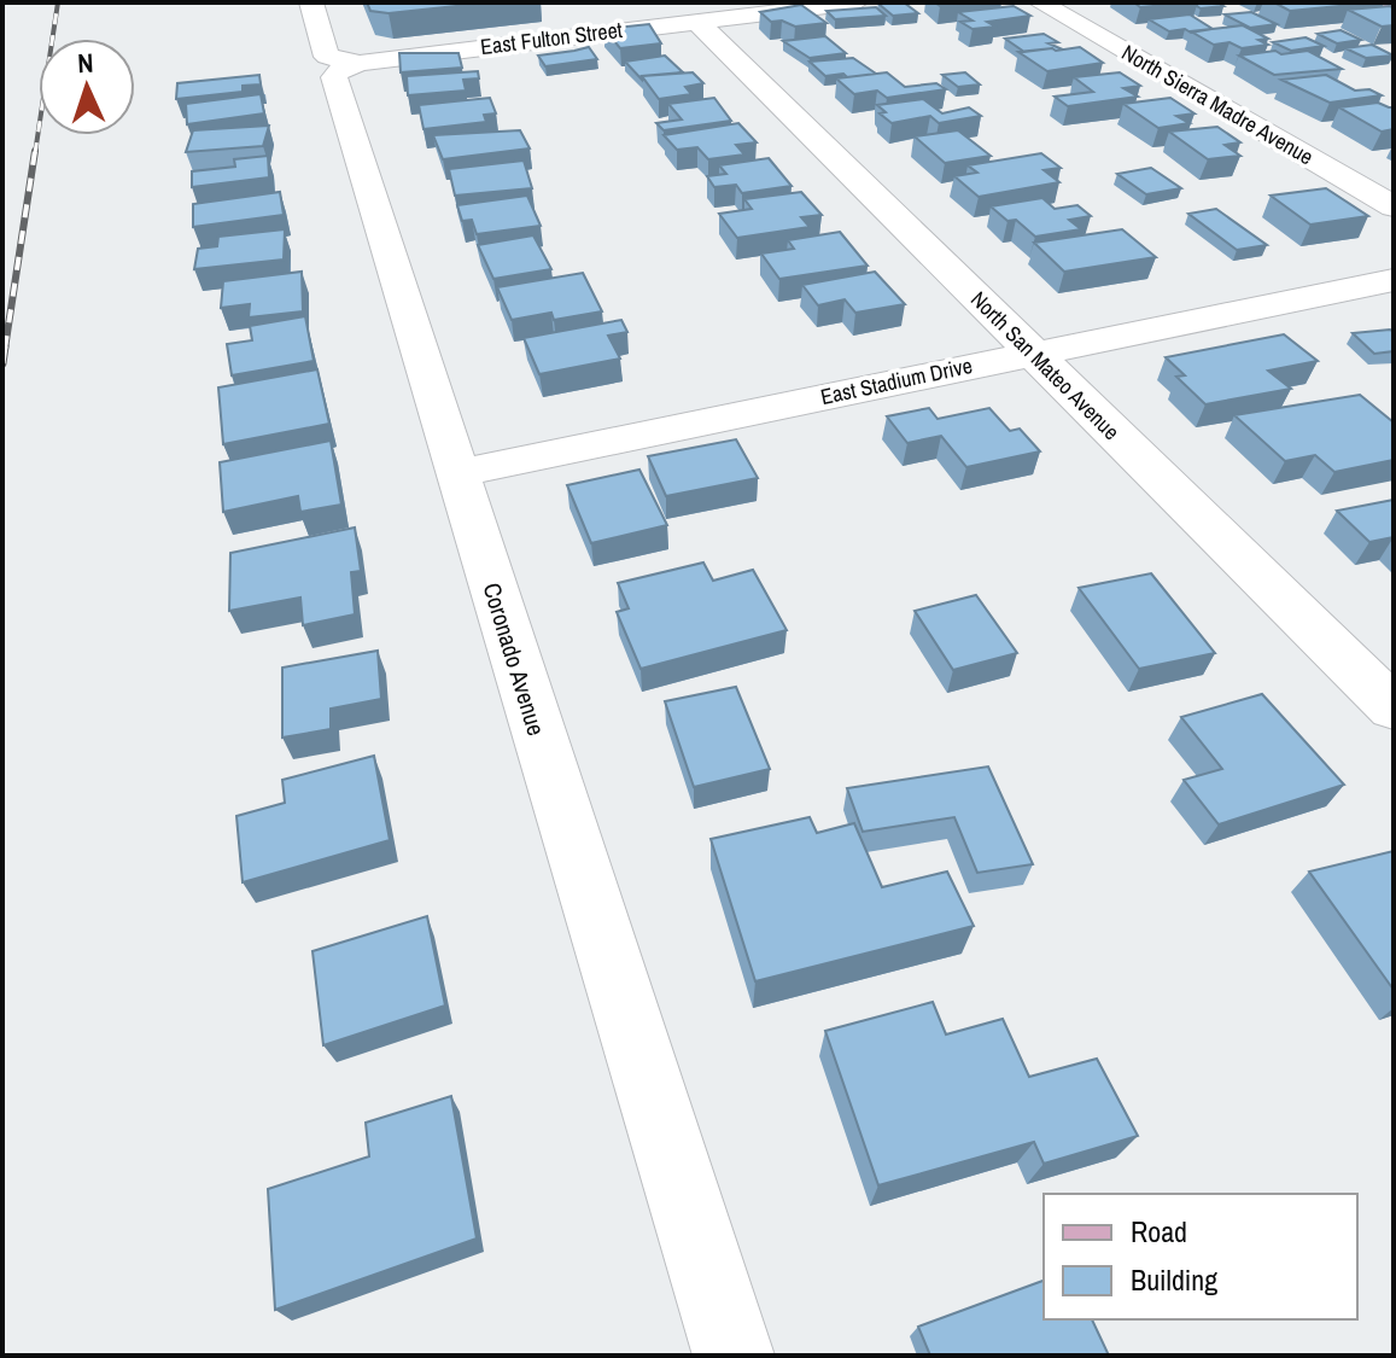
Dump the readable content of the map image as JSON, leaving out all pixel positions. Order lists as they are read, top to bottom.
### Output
{
  "streets": {
    "street": [
      "East Fulton Street",
      "North Sierra Madre Avenue",
      "North San Mateo Avenue",
      "East Stadium Drive",
      "Coronado Avenue"
    ]
  },
  "crossings": [
    ["East Fulton Street", "North San Mateo Avenue"],
    ["East Fulton Street", "Coronado Avenue"],
    ["North San Mateo Avenue", "East Stadium Drive"],
    ["East Stadium Drive", "Coronado Avenue"]
  ],
  "legend": ["Road", "Building"],
  "north": "top"
}
